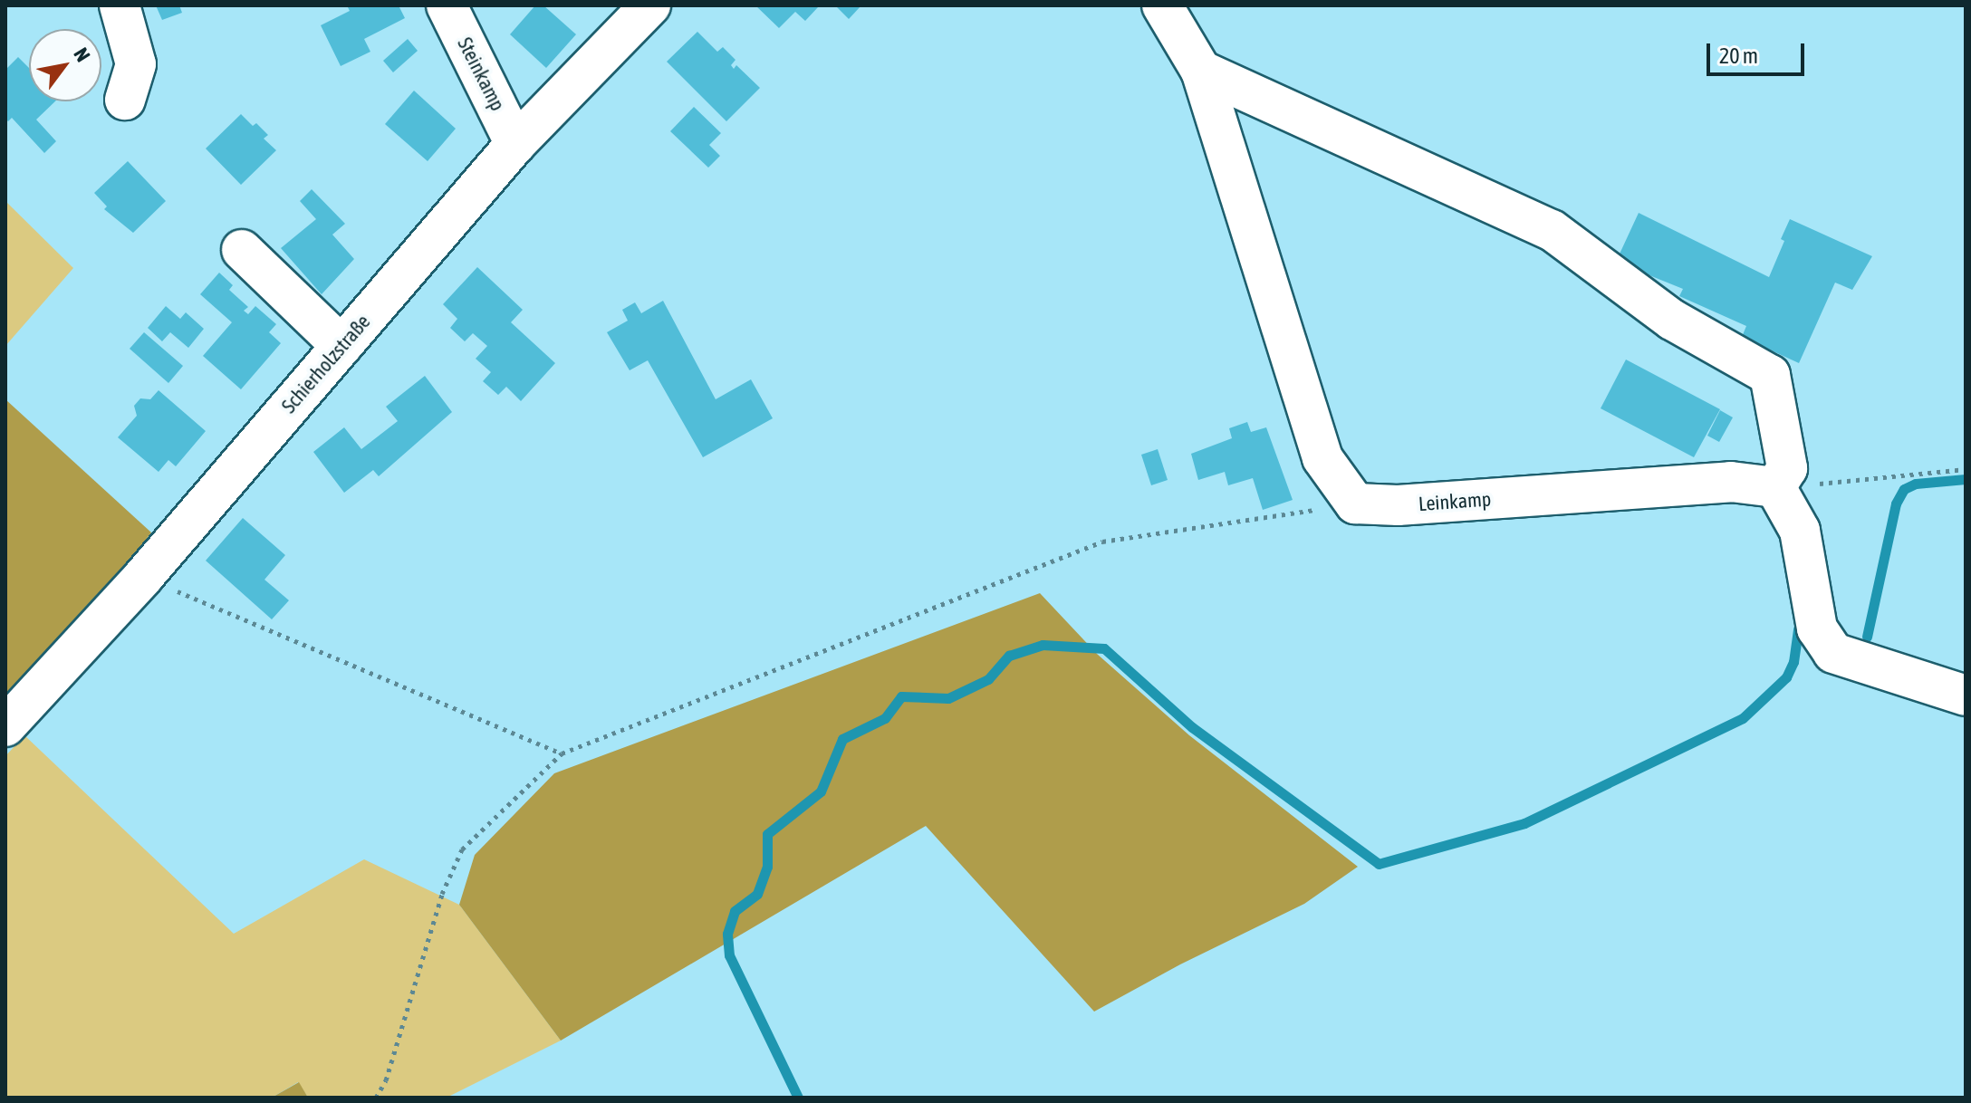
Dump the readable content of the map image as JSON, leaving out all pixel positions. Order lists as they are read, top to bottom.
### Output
{
  "streets": {
    "street": ["Steinkamp", "Schierholzstraße", "Leinkamp"]
  },
  "crossings": [
    ["Steinkamp", "Schierholzstraße"]
  ],
  "scale_bar": "20 m",
  "north": "top right"
}
